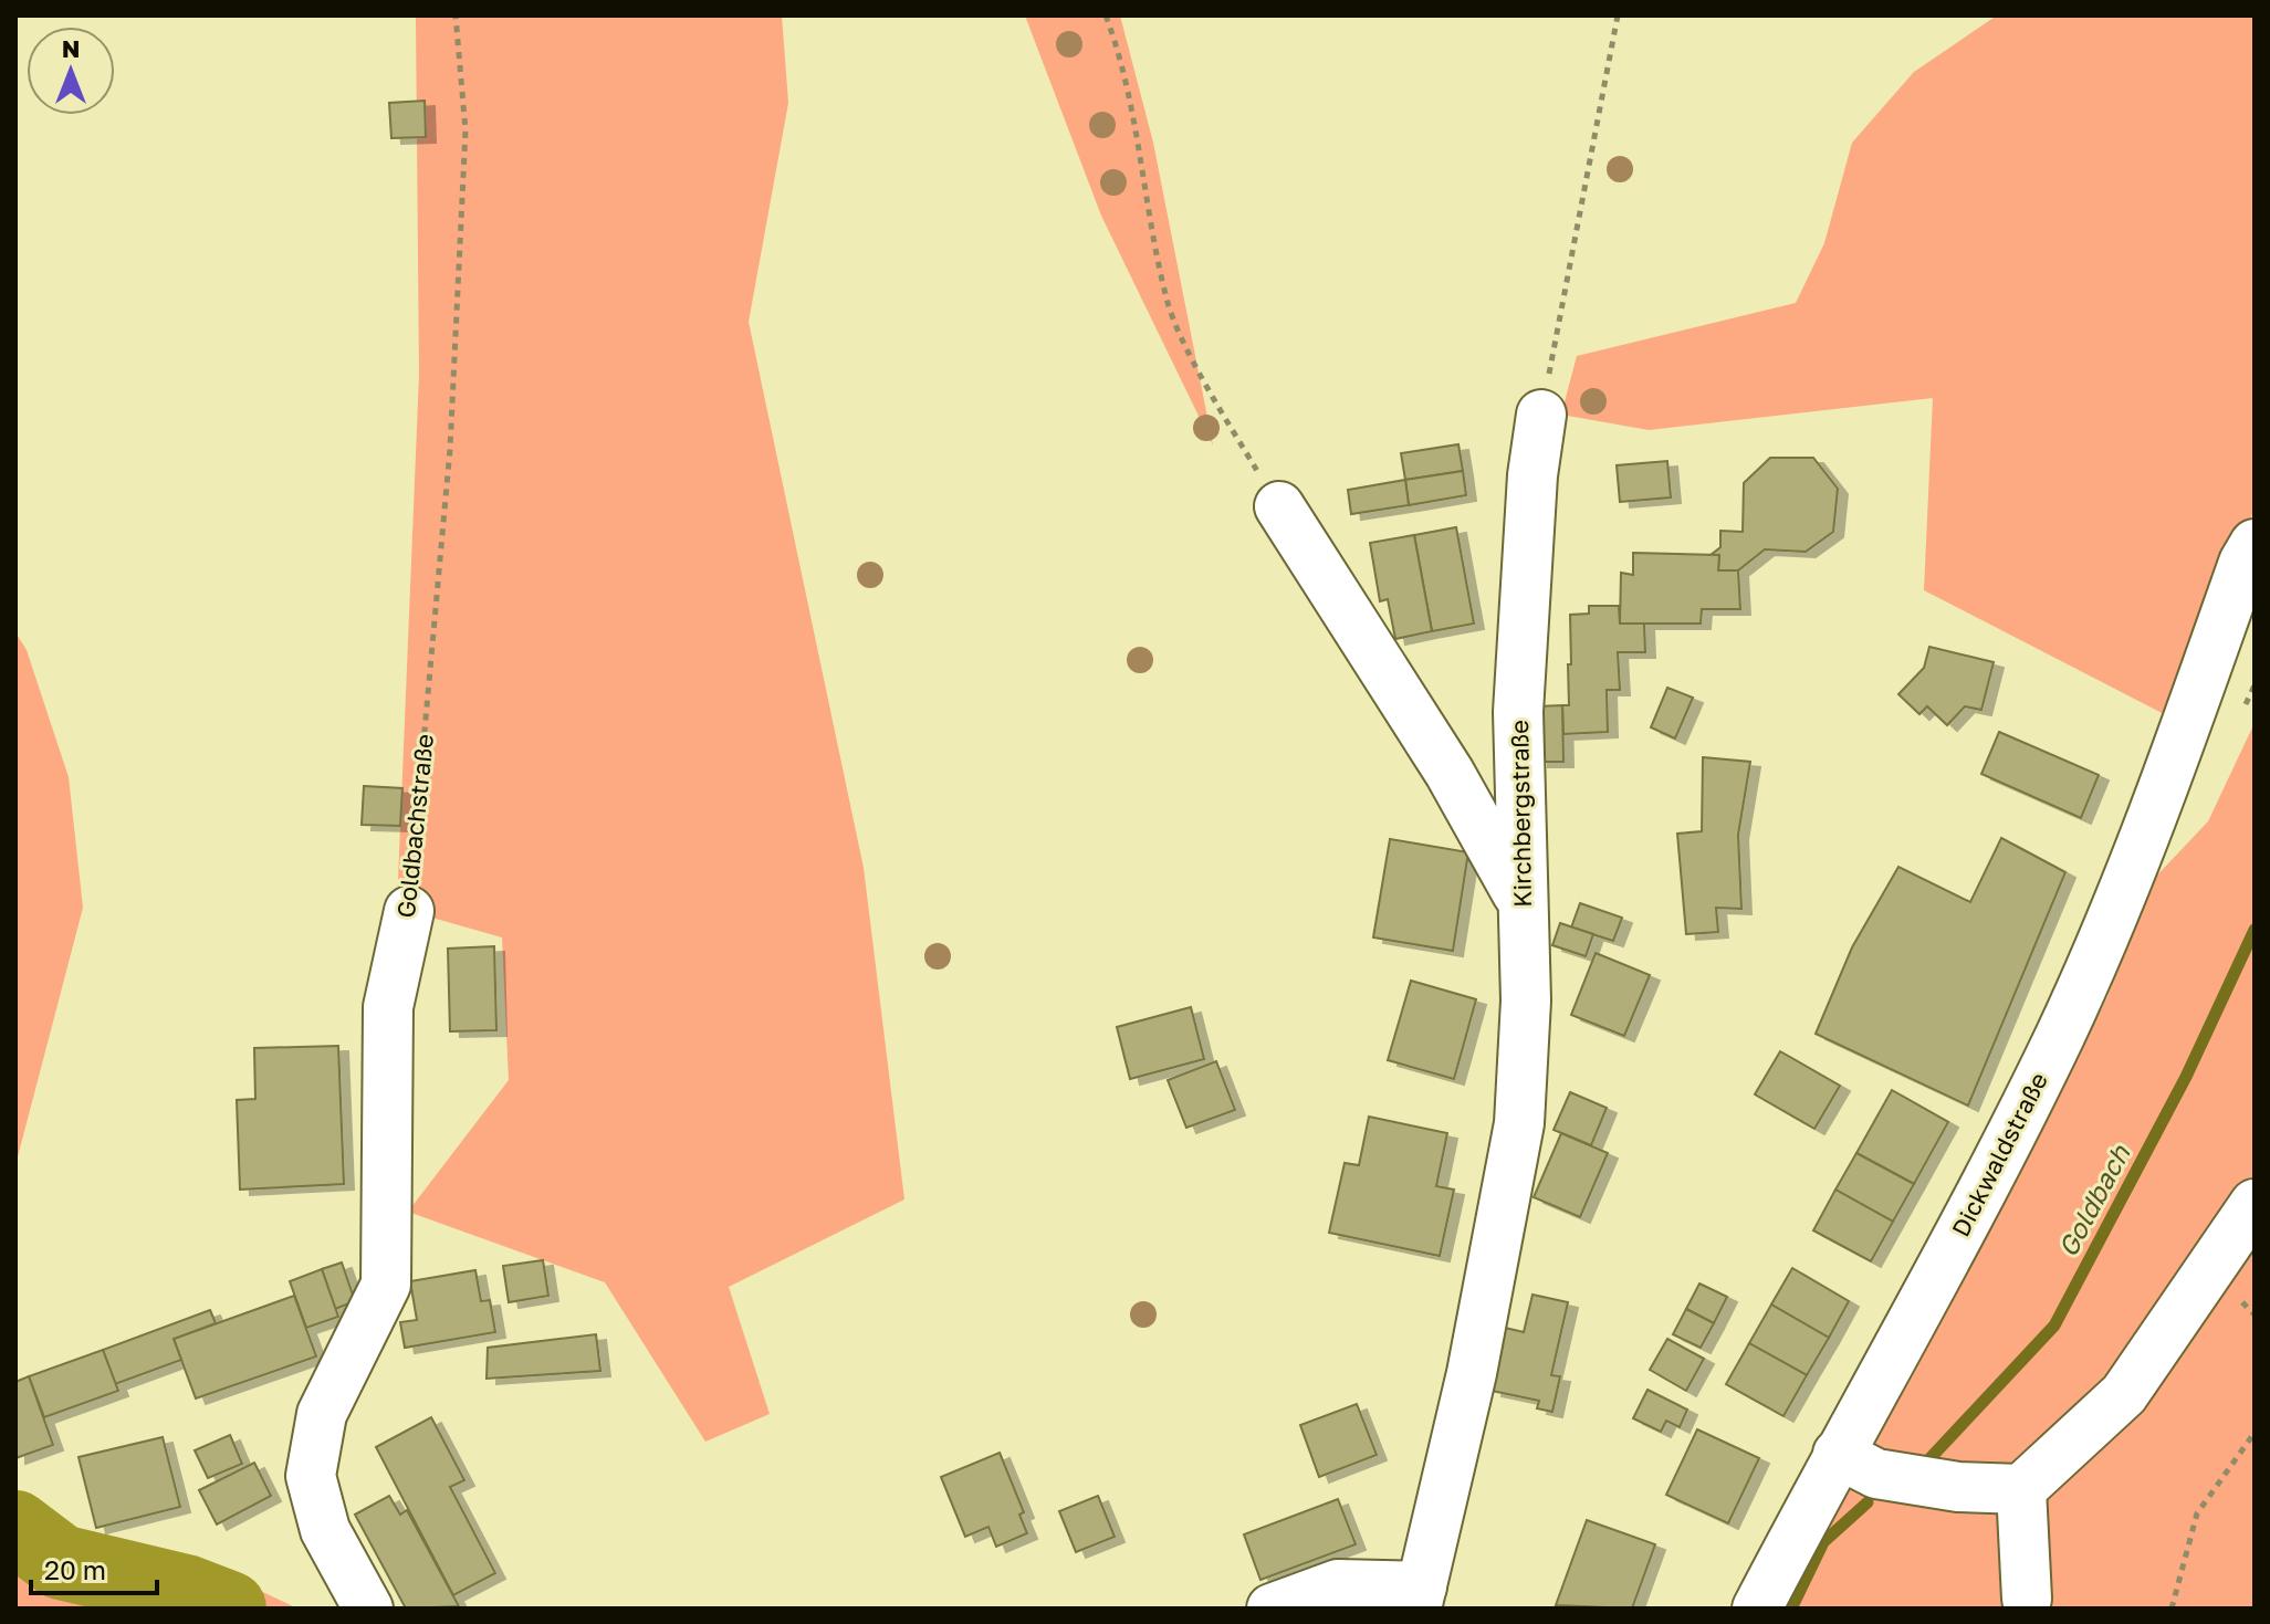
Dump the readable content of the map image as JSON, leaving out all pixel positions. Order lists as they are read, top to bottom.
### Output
{
  "streets": {
    "street": ["Kirchbergstraße", "Goldbachstraße", "Dickwaldstraße"]
  },
  "water": ["Goldbach"],
  "scale_bar": "20 m",
  "north": "top"
}
